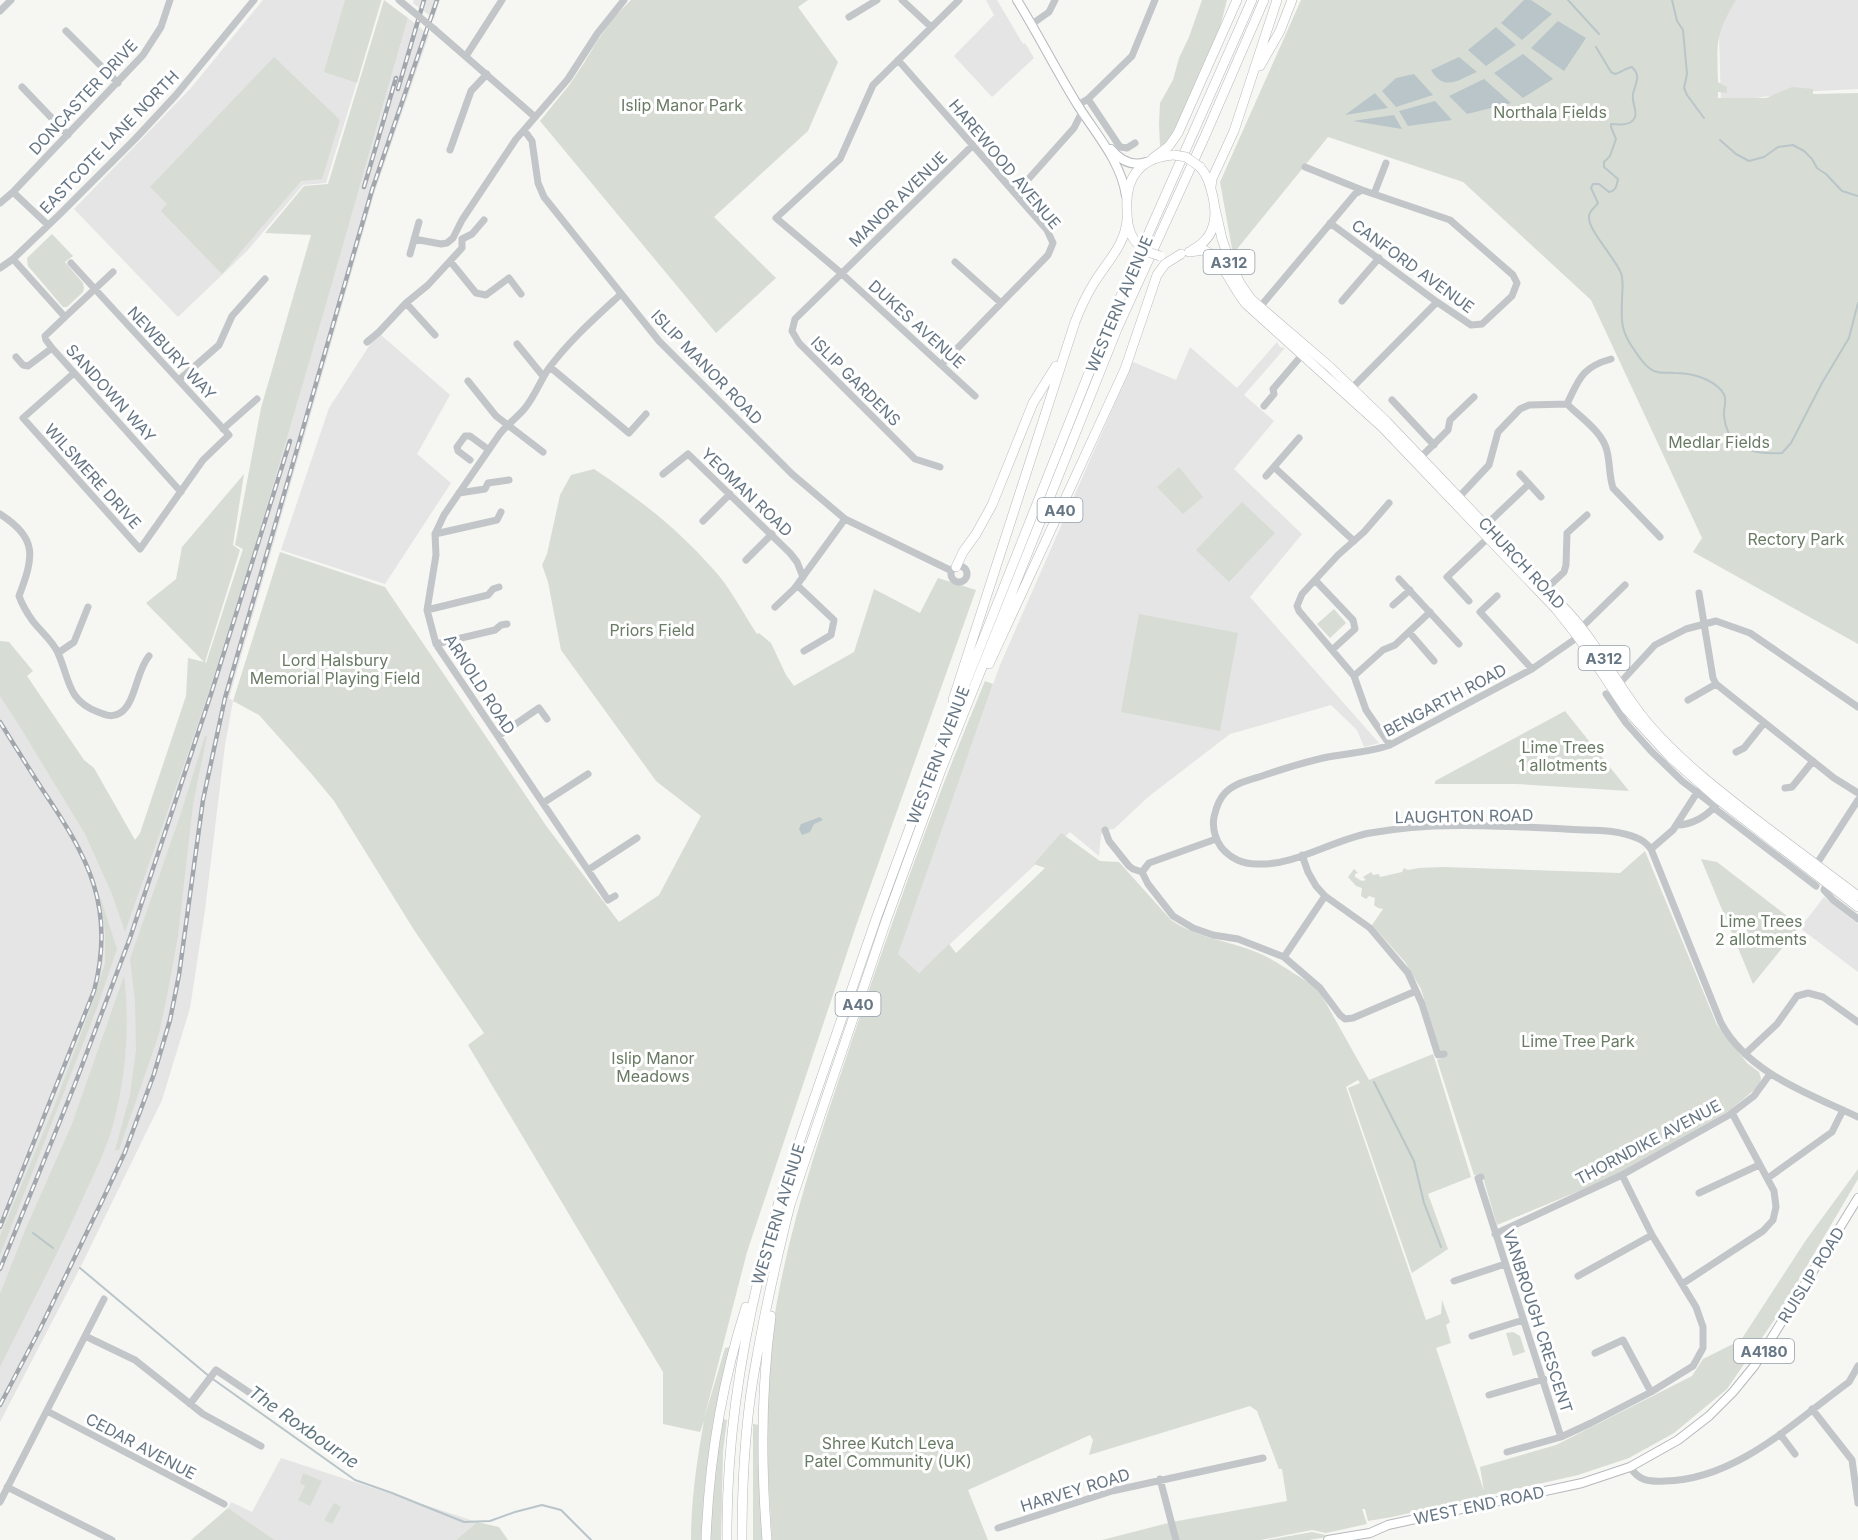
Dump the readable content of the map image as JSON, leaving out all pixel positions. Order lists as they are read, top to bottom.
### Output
{
  "streets": {
    "highway": [
      "A312",
      "WESTERN AVENUE",
      "A40",
      "CHURCH ROAD"
    ],
    "main road": ["RUISLIP ROAD", "A4180", "WEST END ROAD"],
    "street": [
      "DONCASTER DRIVE",
      "EASTCOTE LANE NORTH",
      "HAREWOOD AVENUE",
      "MANOR AVENUE",
      "CANFORD AVENUE",
      "DUKES AVENUE",
      "NEWBURY WAY",
      "ISLIP MANOR ROAD",
      "ISLIP GARDENS",
      "SANDOWN WAY",
      "WILSMERE DRIVE",
      "YEOMAN ROAD",
      "ARNOLD ROAD",
      "BENGARTH ROAD",
      "LAUGHTON ROAD",
      "THORNDIKE AVENUE",
      "VANBROUGH CRESCENT",
      "CEDAR AVENUE",
      "HARVEY ROAD"
    ]
  },
  "crossings": [
    ["HAREWOOD AVENUE", "MANOR AVENUE"],
    ["HAREWOOD AVENUE", "DUKES AVENUE"],
    ["MANOR AVENUE", "DUKES AVENUE"],
    ["MANOR AVENUE", "ISLIP GARDENS"],
    ["A312", "A40"],
    ["A312", "CHURCH ROAD"],
    ["WESTERN AVENUE", "A40"],
    ["DUKES AVENUE", "ISLIP GARDENS"],
    ["NEWBURY WAY", "WILSMERE DRIVE"],
    ["ISLIP MANOR ROAD", "ARNOLD ROAD"],
    ["SANDOWN WAY", "WILSMERE DRIVE"],
    ["A40", "CHURCH ROAD"],
    ["CHURCH ROAD", "BENGARTH ROAD"],
    ["BENGARTH ROAD", "LAUGHTON ROAD"],
    ["THORNDIKE AVENUE", "VANBROUGH CRESCENT"],
    ["RUISLIP ROAD", "WEST END ROAD"]
  ],
  "water": ["The Roxbourne"],
  "parks": [
    "Islip Manor Park",
    "Northala Fields",
    "Medlar Fields",
    "Rectory Park",
    "Priors Field",
    "Lord Halsbury Memorial Playing Field",
    "Lime Trees 1 allotments",
    "Lime Trees 2 allotments",
    "Lime Tree Park",
    "Islip Manor Meadows",
    "Shree Kutch Leva Patel Community (UK)"
  ]
}
